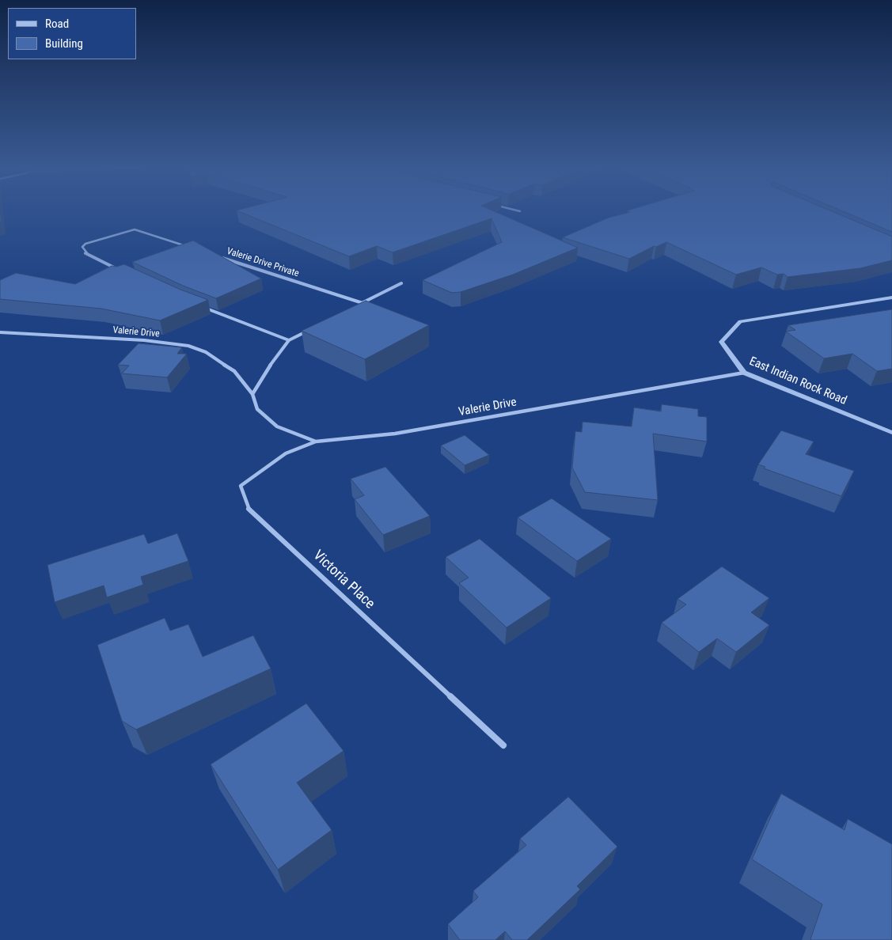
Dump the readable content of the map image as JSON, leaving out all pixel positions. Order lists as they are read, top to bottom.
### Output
{
  "streets": {
    "street": [
      "Valerie Drive Private",
      "Valerie Drive",
      "East Indian Rock Road",
      "Victoria Place"
    ]
  },
  "crossings": [
    ["Valerie Drive", "East Indian Rock Road"],
    ["Valerie Drive", "Victoria Place"]
  ],
  "legend": ["Road", "Building"]
}
